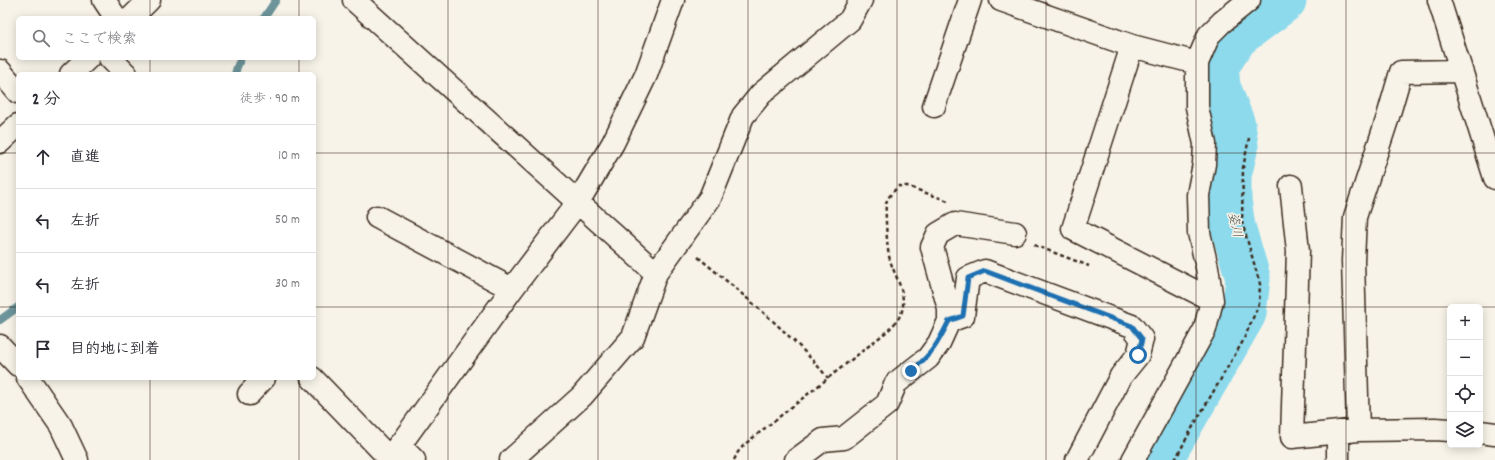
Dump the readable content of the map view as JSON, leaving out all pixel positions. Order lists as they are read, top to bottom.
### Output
{
  "water": ["姿川"],
  "page": {
    "search": "ここで検索",
    "heading": ["2 分", "徒歩 · 90 m"],
    "list": [
      ["直進", "10 m"],
      ["左折", "50 m"],
      ["左折", "30 m"],
      "目的地に到着"
    ],
    "map_buttons": ["+", "−"]
  }
}
